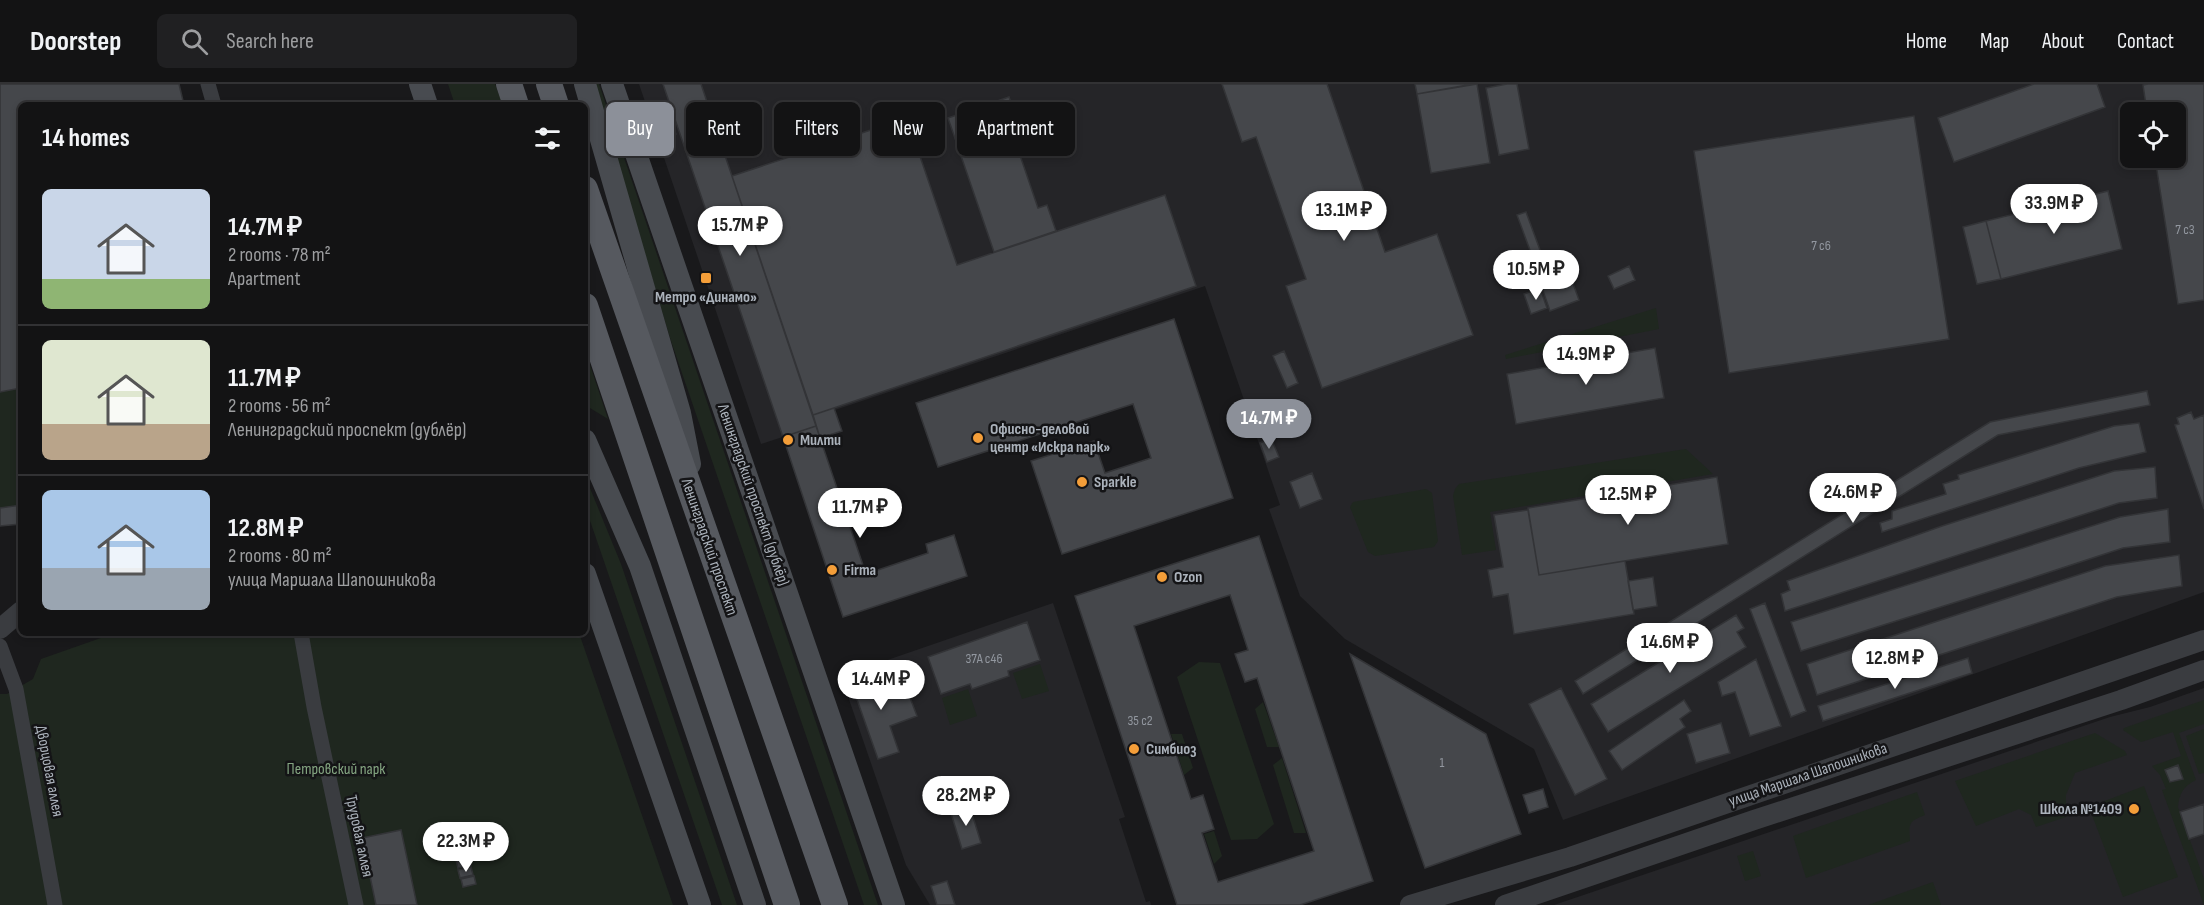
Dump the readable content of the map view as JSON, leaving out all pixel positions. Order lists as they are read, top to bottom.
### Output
{
  "streets": {
    "main road": ["Ленинградский проспект (дублёр)", "Ленинградский проспект"],
    "street": ["Дворцовая аллея", "улица Маршала Шапошникова", "Трудовая аллея"]
  },
  "parks": ["Петровский парк"],
  "places": {
    "transit": ["Метро «Динамо»"],
    "other": [
      "Офисно-деловой центр «Искра парк»",
      "Милти",
      "Sparkle",
      "Firma",
      "Ozon",
      "Симбиоз",
      "Школа №1409"
    ]
  },
  "house_numbers": [
    "7 с3",
    "7 с6",
    "37А с46",
    "35 с2",
    "1"
  ],
  "page": {
    "header": "Doorstep",
    "search": "Search here",
    "nav": [
      "Home",
      "Map",
      "About",
      "Contact"
    ],
    "chip": [
      "Buy",
      "Rent",
      "Filters",
      "New",
      "Apartment"
    ],
    "heading": "14 homes",
    "list": [
      {
        "name": "14.7M ₽",
        "note": "2 rooms · 78 m² · Apartment"
      },
      {
        "name": "11.7M ₽",
        "note": "2 rooms · 56 m² · Ленинградский проспект (дублёр)"
      },
      {
        "name": "12.8M ₽",
        "note": "2 rooms · 80 m² · улица Маршала Шапошникова"
      }
    ],
    "price": [
      "33.9M ₽",
      "13.1M ₽",
      "15.7M ₽",
      "10.5M ₽",
      "14.9M ₽",
      "14.7M ₽",
      "24.6M ₽",
      "12.5M ₽",
      "11.7M ₽",
      "14.6M ₽",
      "12.8M ₽",
      "14.4M ₽",
      "28.2M ₽",
      "22.3M ₽"
    ]
  }
}
